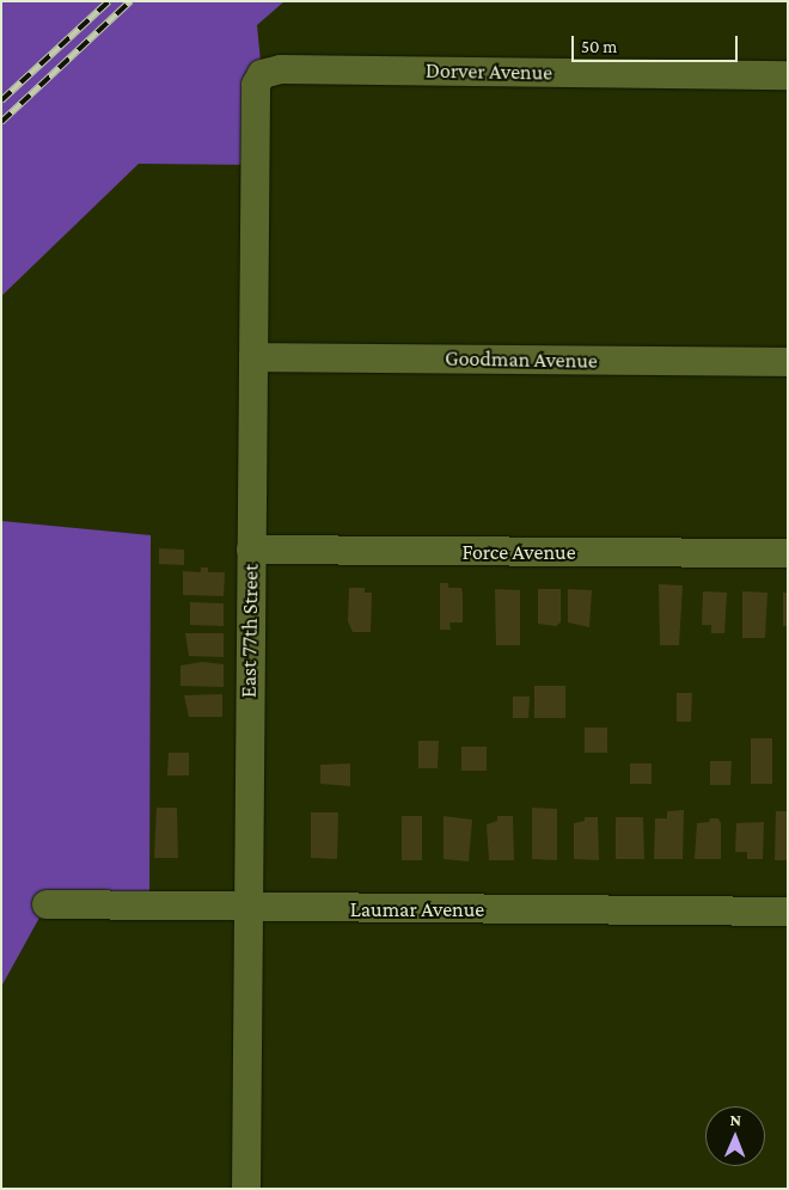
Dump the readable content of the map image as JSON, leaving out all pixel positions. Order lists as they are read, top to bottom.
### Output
{
  "streets": {
    "street": [
      "Dorver Avenue",
      "Goodman Avenue",
      "Force Avenue",
      "East 77th Street",
      "Laumar Avenue"
    ]
  },
  "crossings": [
    ["Dorver Avenue", "East 77th Street"],
    ["Goodman Avenue", "East 77th Street"],
    ["Force Avenue", "East 77th Street"],
    ["East 77th Street", "Laumar Avenue"]
  ],
  "scale_bar": "50 m",
  "north": "top"
}
